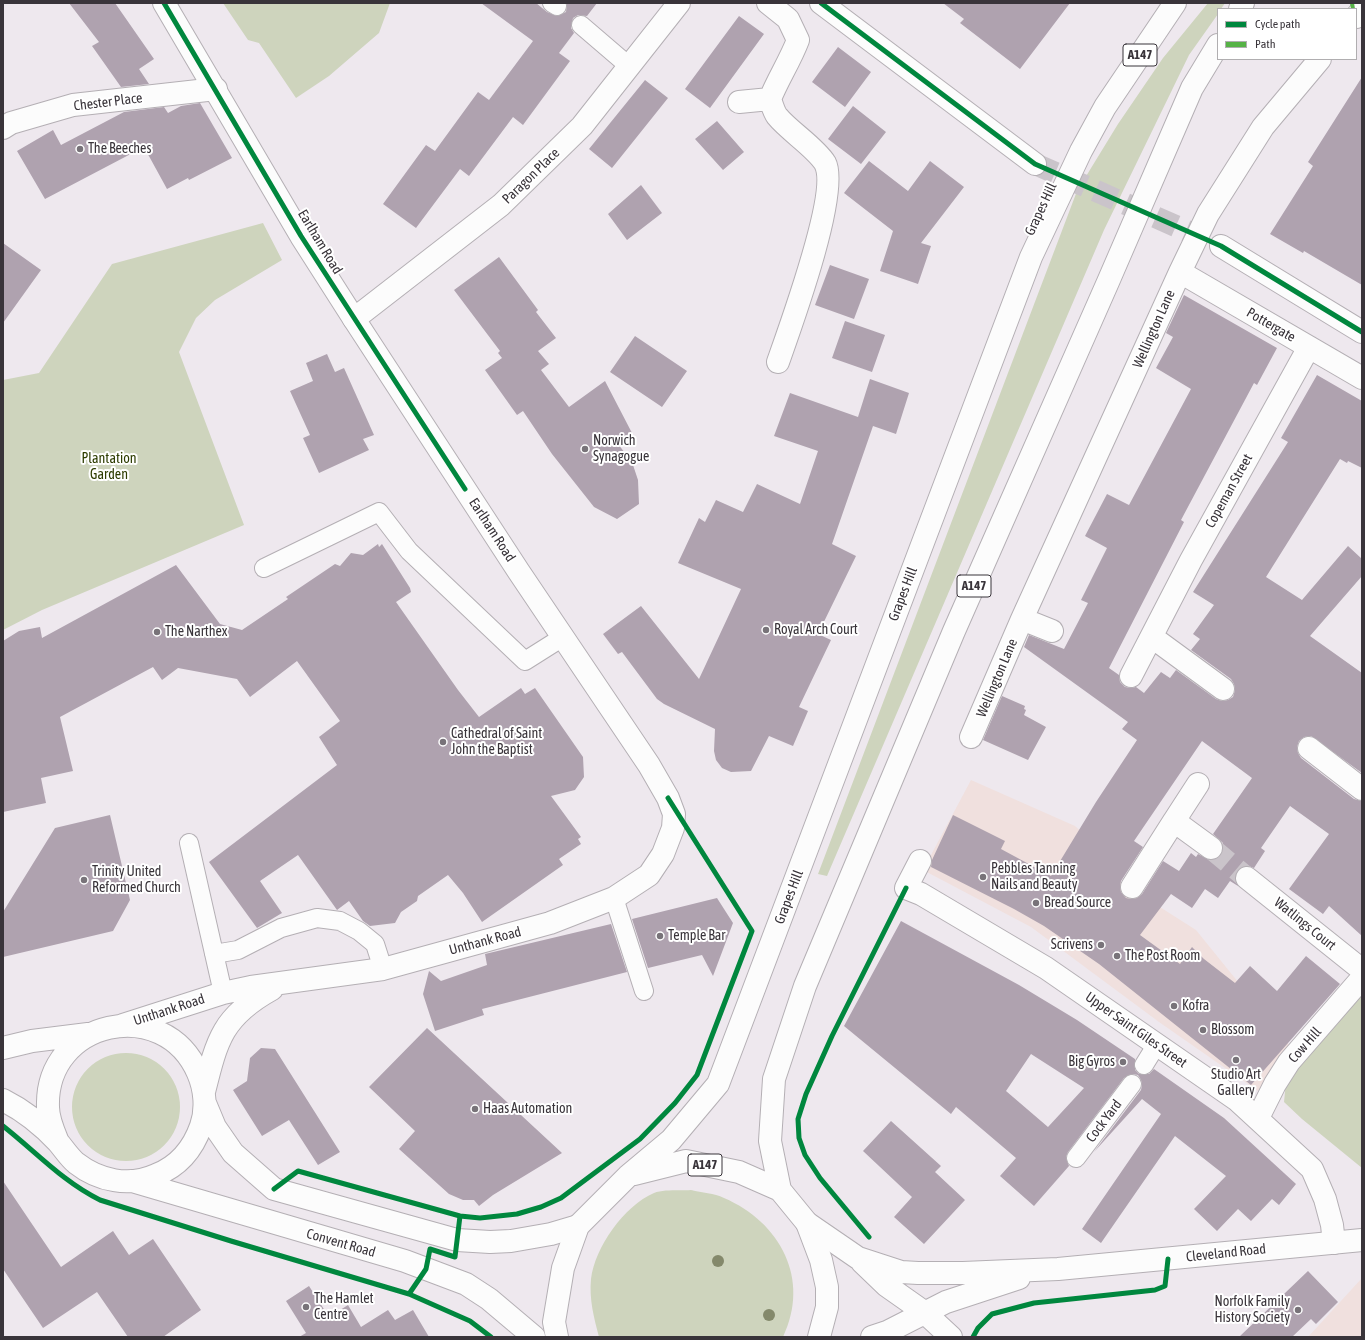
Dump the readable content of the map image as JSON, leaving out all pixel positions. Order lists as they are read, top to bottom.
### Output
{
  "streets": {
    "main road": [
      "A147",
      "Chester Place",
      "Paragon Place",
      "Grapes Hill",
      "Earlham Road",
      "Pottergate",
      "Wellington Lane",
      "Copeman Street",
      "Watlings Court",
      "Unthank Road",
      "Upper Saint Giles Street",
      "Cow Hill",
      "Convent Road",
      "Cleveland Road"
    ],
    "lane": ["Cock Yard"]
  },
  "crossings": [
    ["A147", "Grapes Hill"],
    ["A147", "Cleveland Road"],
    ["Chester Place", "Earlham Road"],
    ["Paragon Place", "Earlham Road"],
    ["Earlham Road", "Unthank Road"],
    ["Pottergate", "Wellington Lane"],
    ["Pottergate", "Copeman Street"],
    ["Unthank Road", "Convent Road"],
    ["Upper Saint Giles Street", "Cow Hill"],
    ["Upper Saint Giles Street", "Cleveland Road"]
  ],
  "parks": ["Plantation Garden"],
  "places": [
    "The Beeches",
    "Norwich Synagogue",
    "Royal Arch Court",
    "The Narthex",
    "Cathedral of Saint John the Baptist",
    "Pebbles Tanning Nails and Beauty",
    "Trinity United Reformed Church",
    "Bread Source",
    "Temple Bar",
    "Scrivens",
    "The Post Room",
    "Kofra",
    "Blossom",
    "Studio Art Gallery",
    "Big Gyros",
    "Haas Automation",
    "The Hamlet Centre",
    "Norfolk Family History Society"
  ],
  "legend": ["Cycle path", "Path"]
}
